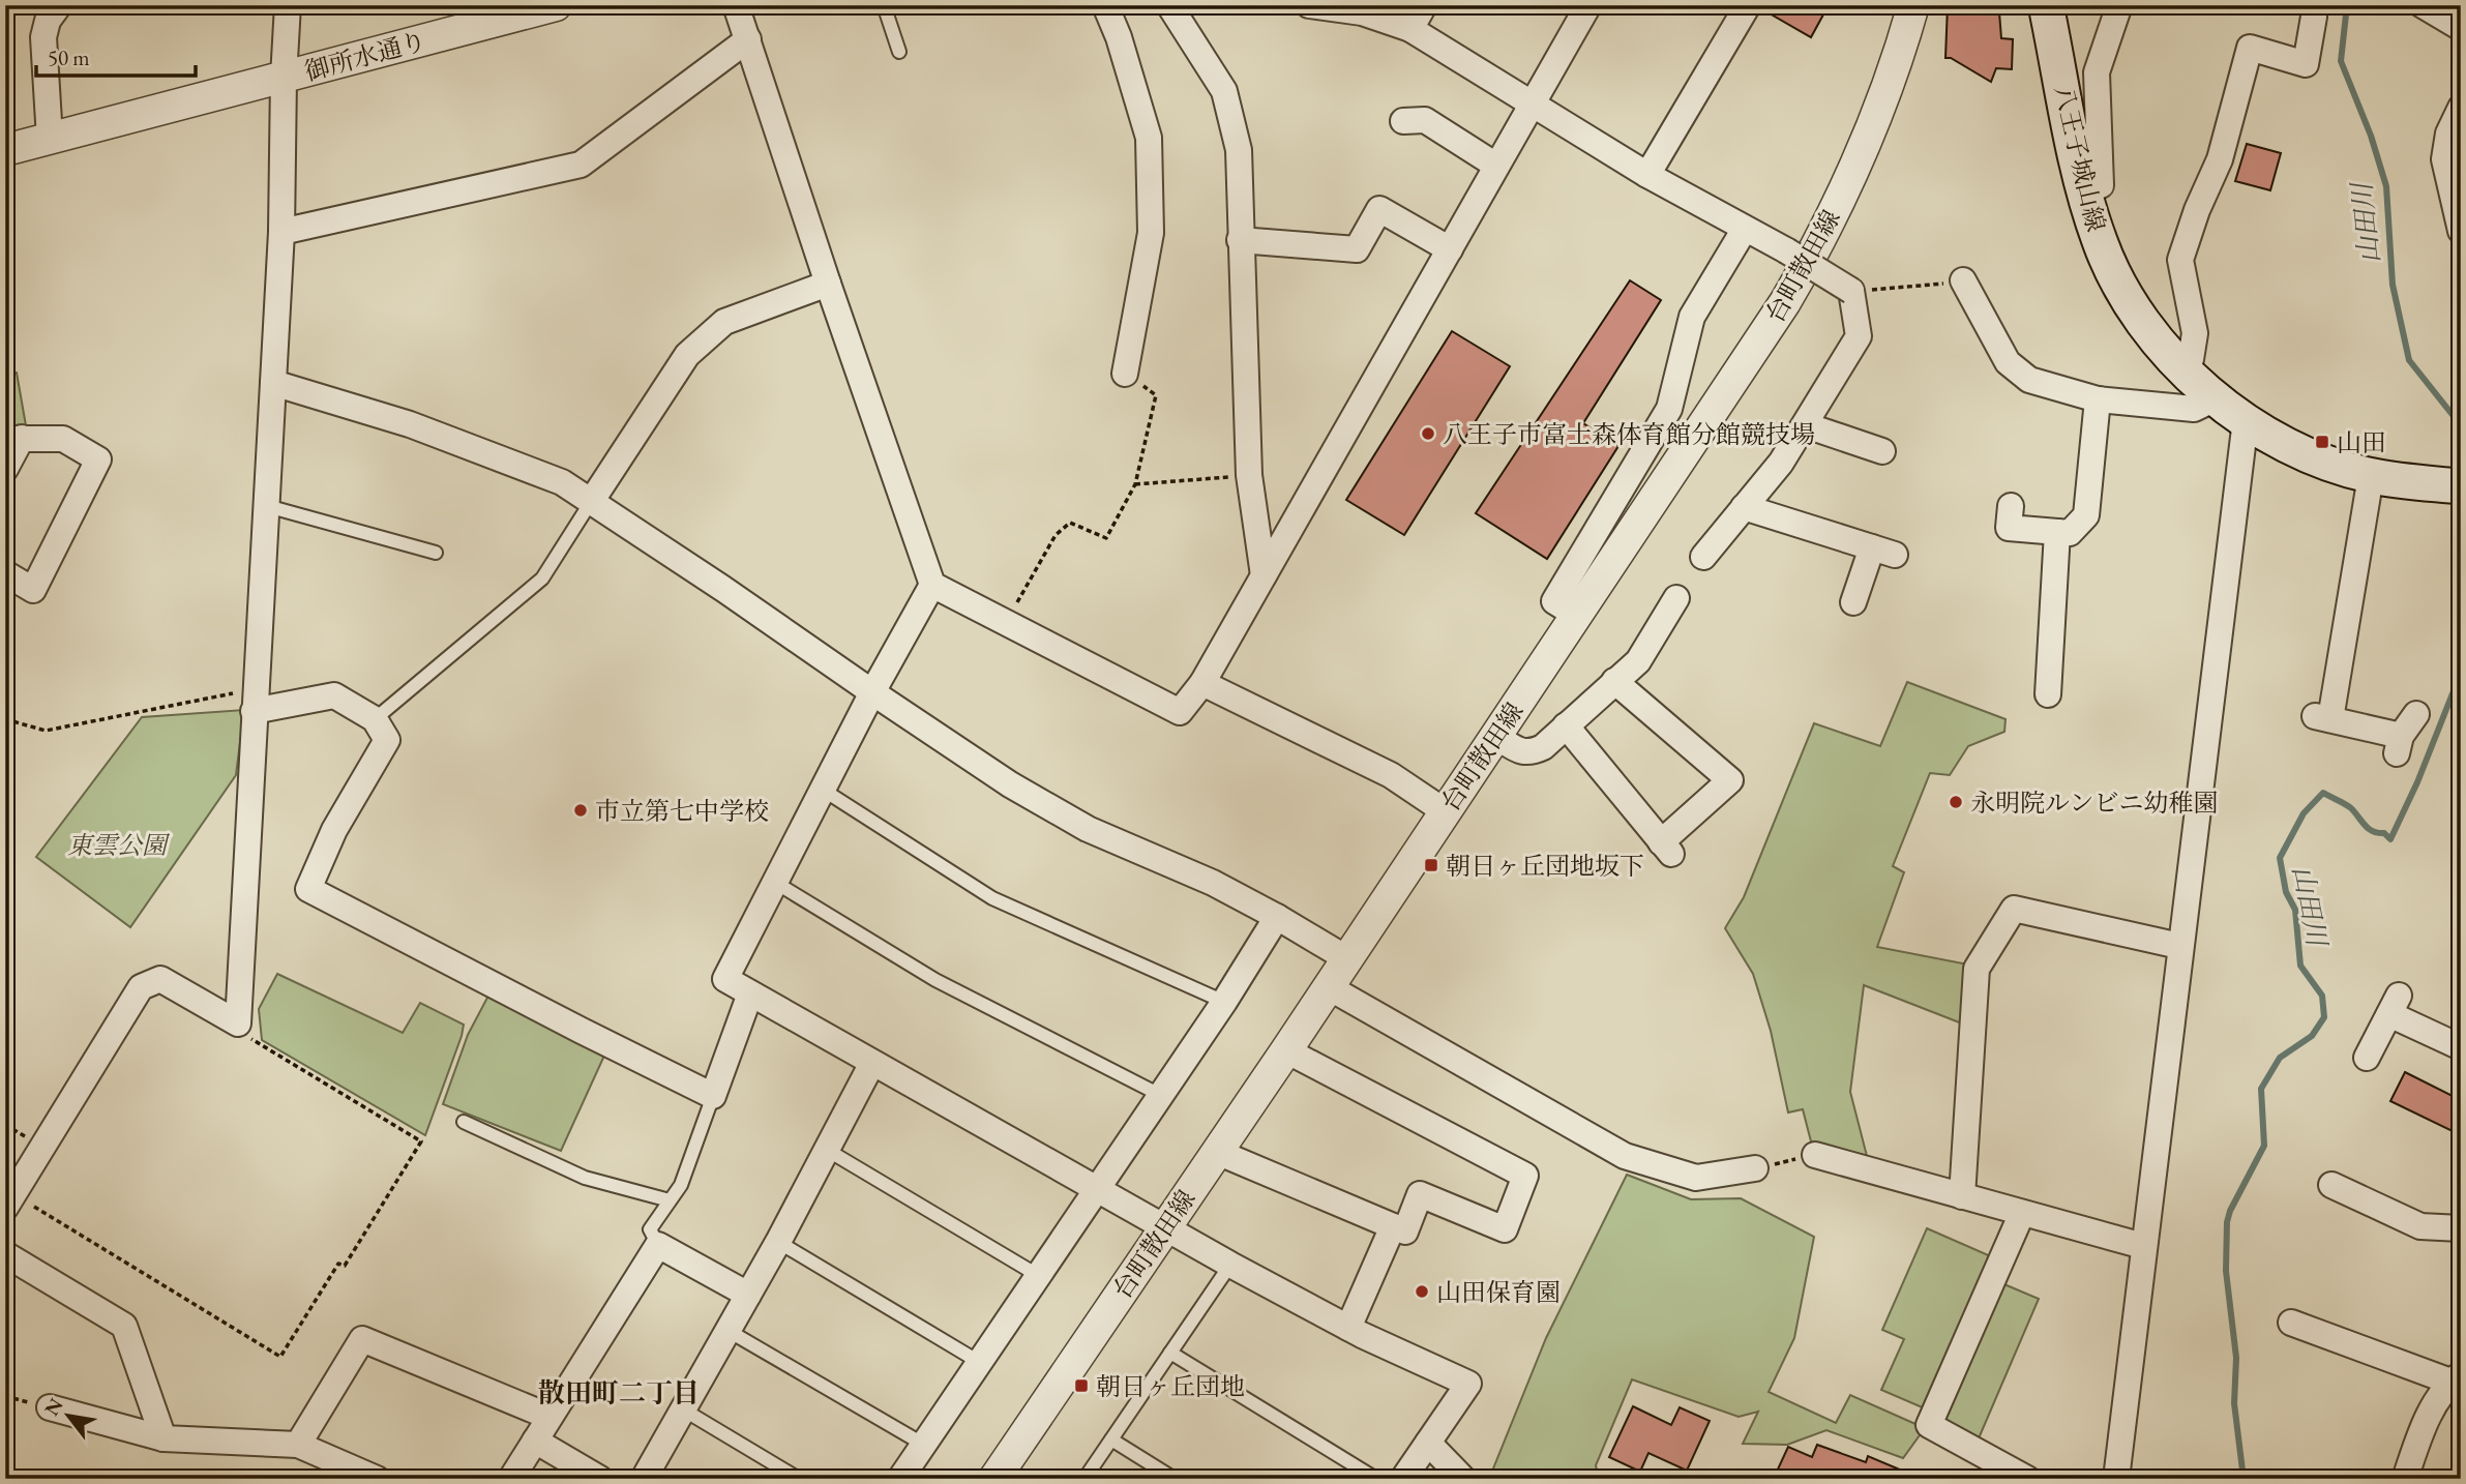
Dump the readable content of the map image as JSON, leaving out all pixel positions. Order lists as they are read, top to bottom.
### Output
{
  "streets": {
    "main road": ["八王子城山線"],
    "street": ["御所水通り", "台町散田線"]
  },
  "districts": ["散田町二丁目"],
  "water": ["山田川"],
  "parks": ["東雲公園"],
  "places": {
    "other": [
      "八王子市富士森体育館分館競技場",
      "永明院ルンビニ幼稚園",
      "市立第七中学校",
      "山田保育園"
    ],
    "transit": ["山田", "朝日ヶ丘団地坂下", "朝日ヶ丘団地"]
  },
  "scale_bar": "50 m",
  "north": "top left"
}
